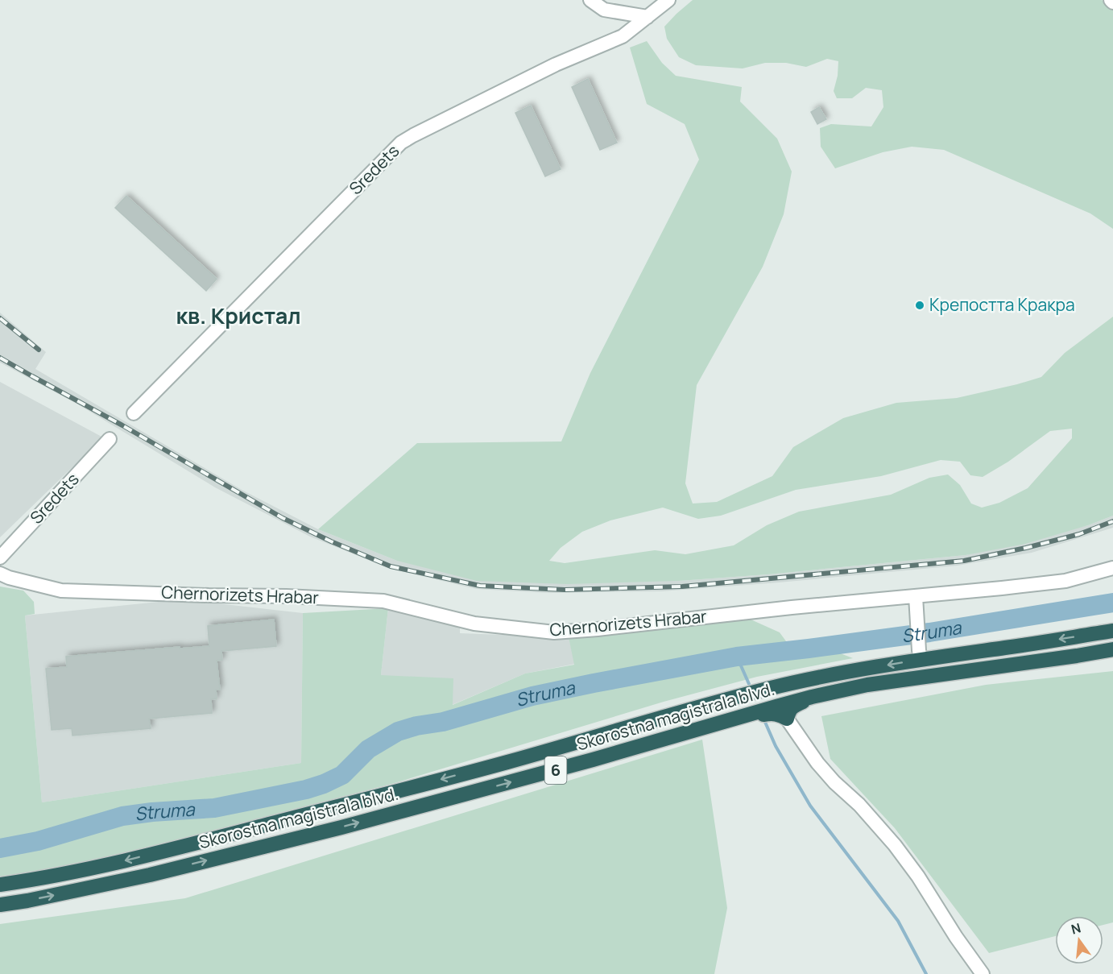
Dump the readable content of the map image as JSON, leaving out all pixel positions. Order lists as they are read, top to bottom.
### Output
{
  "streets": {
    "highway": ["Skorostna magistrala blvd.", "6"],
    "street": ["Sredets", "Chernorizets Hrabar"]
  },
  "districts": ["кв. Кристал"],
  "water": ["Struma"],
  "places": ["Крепостта Кракра"],
  "north": "top"
}
